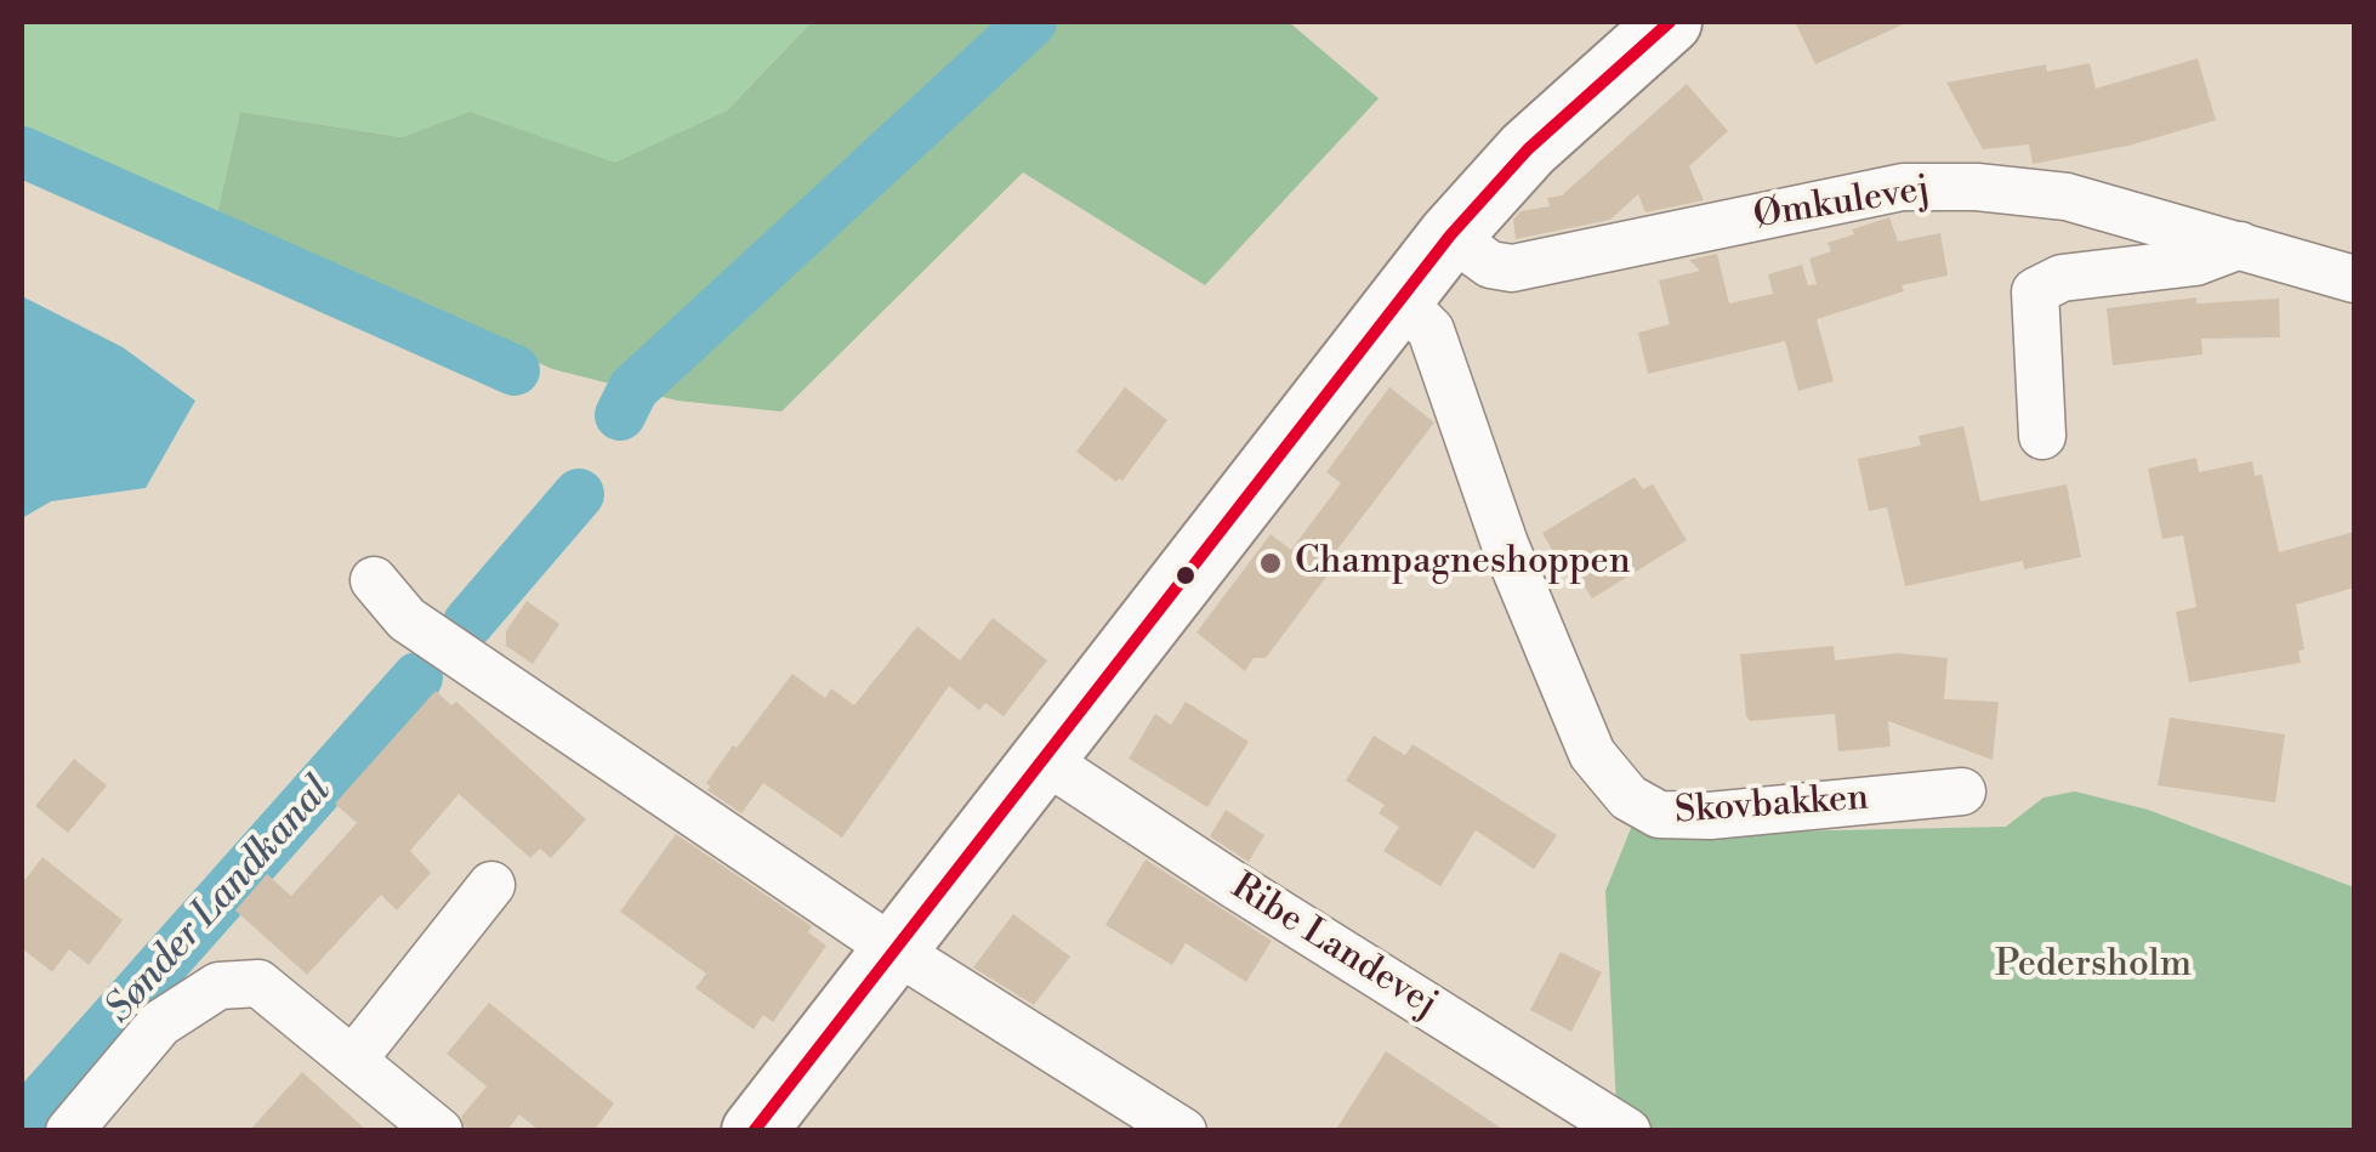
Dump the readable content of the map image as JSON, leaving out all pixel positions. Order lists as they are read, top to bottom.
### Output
{
  "streets": {
    "street": ["Ømkulevej", "Skovbakken", "Ribe Landevej"]
  },
  "water": ["Sønder Landkanal"],
  "parks": ["Pedersholm"],
  "places": ["Champagneshoppen"]
}
